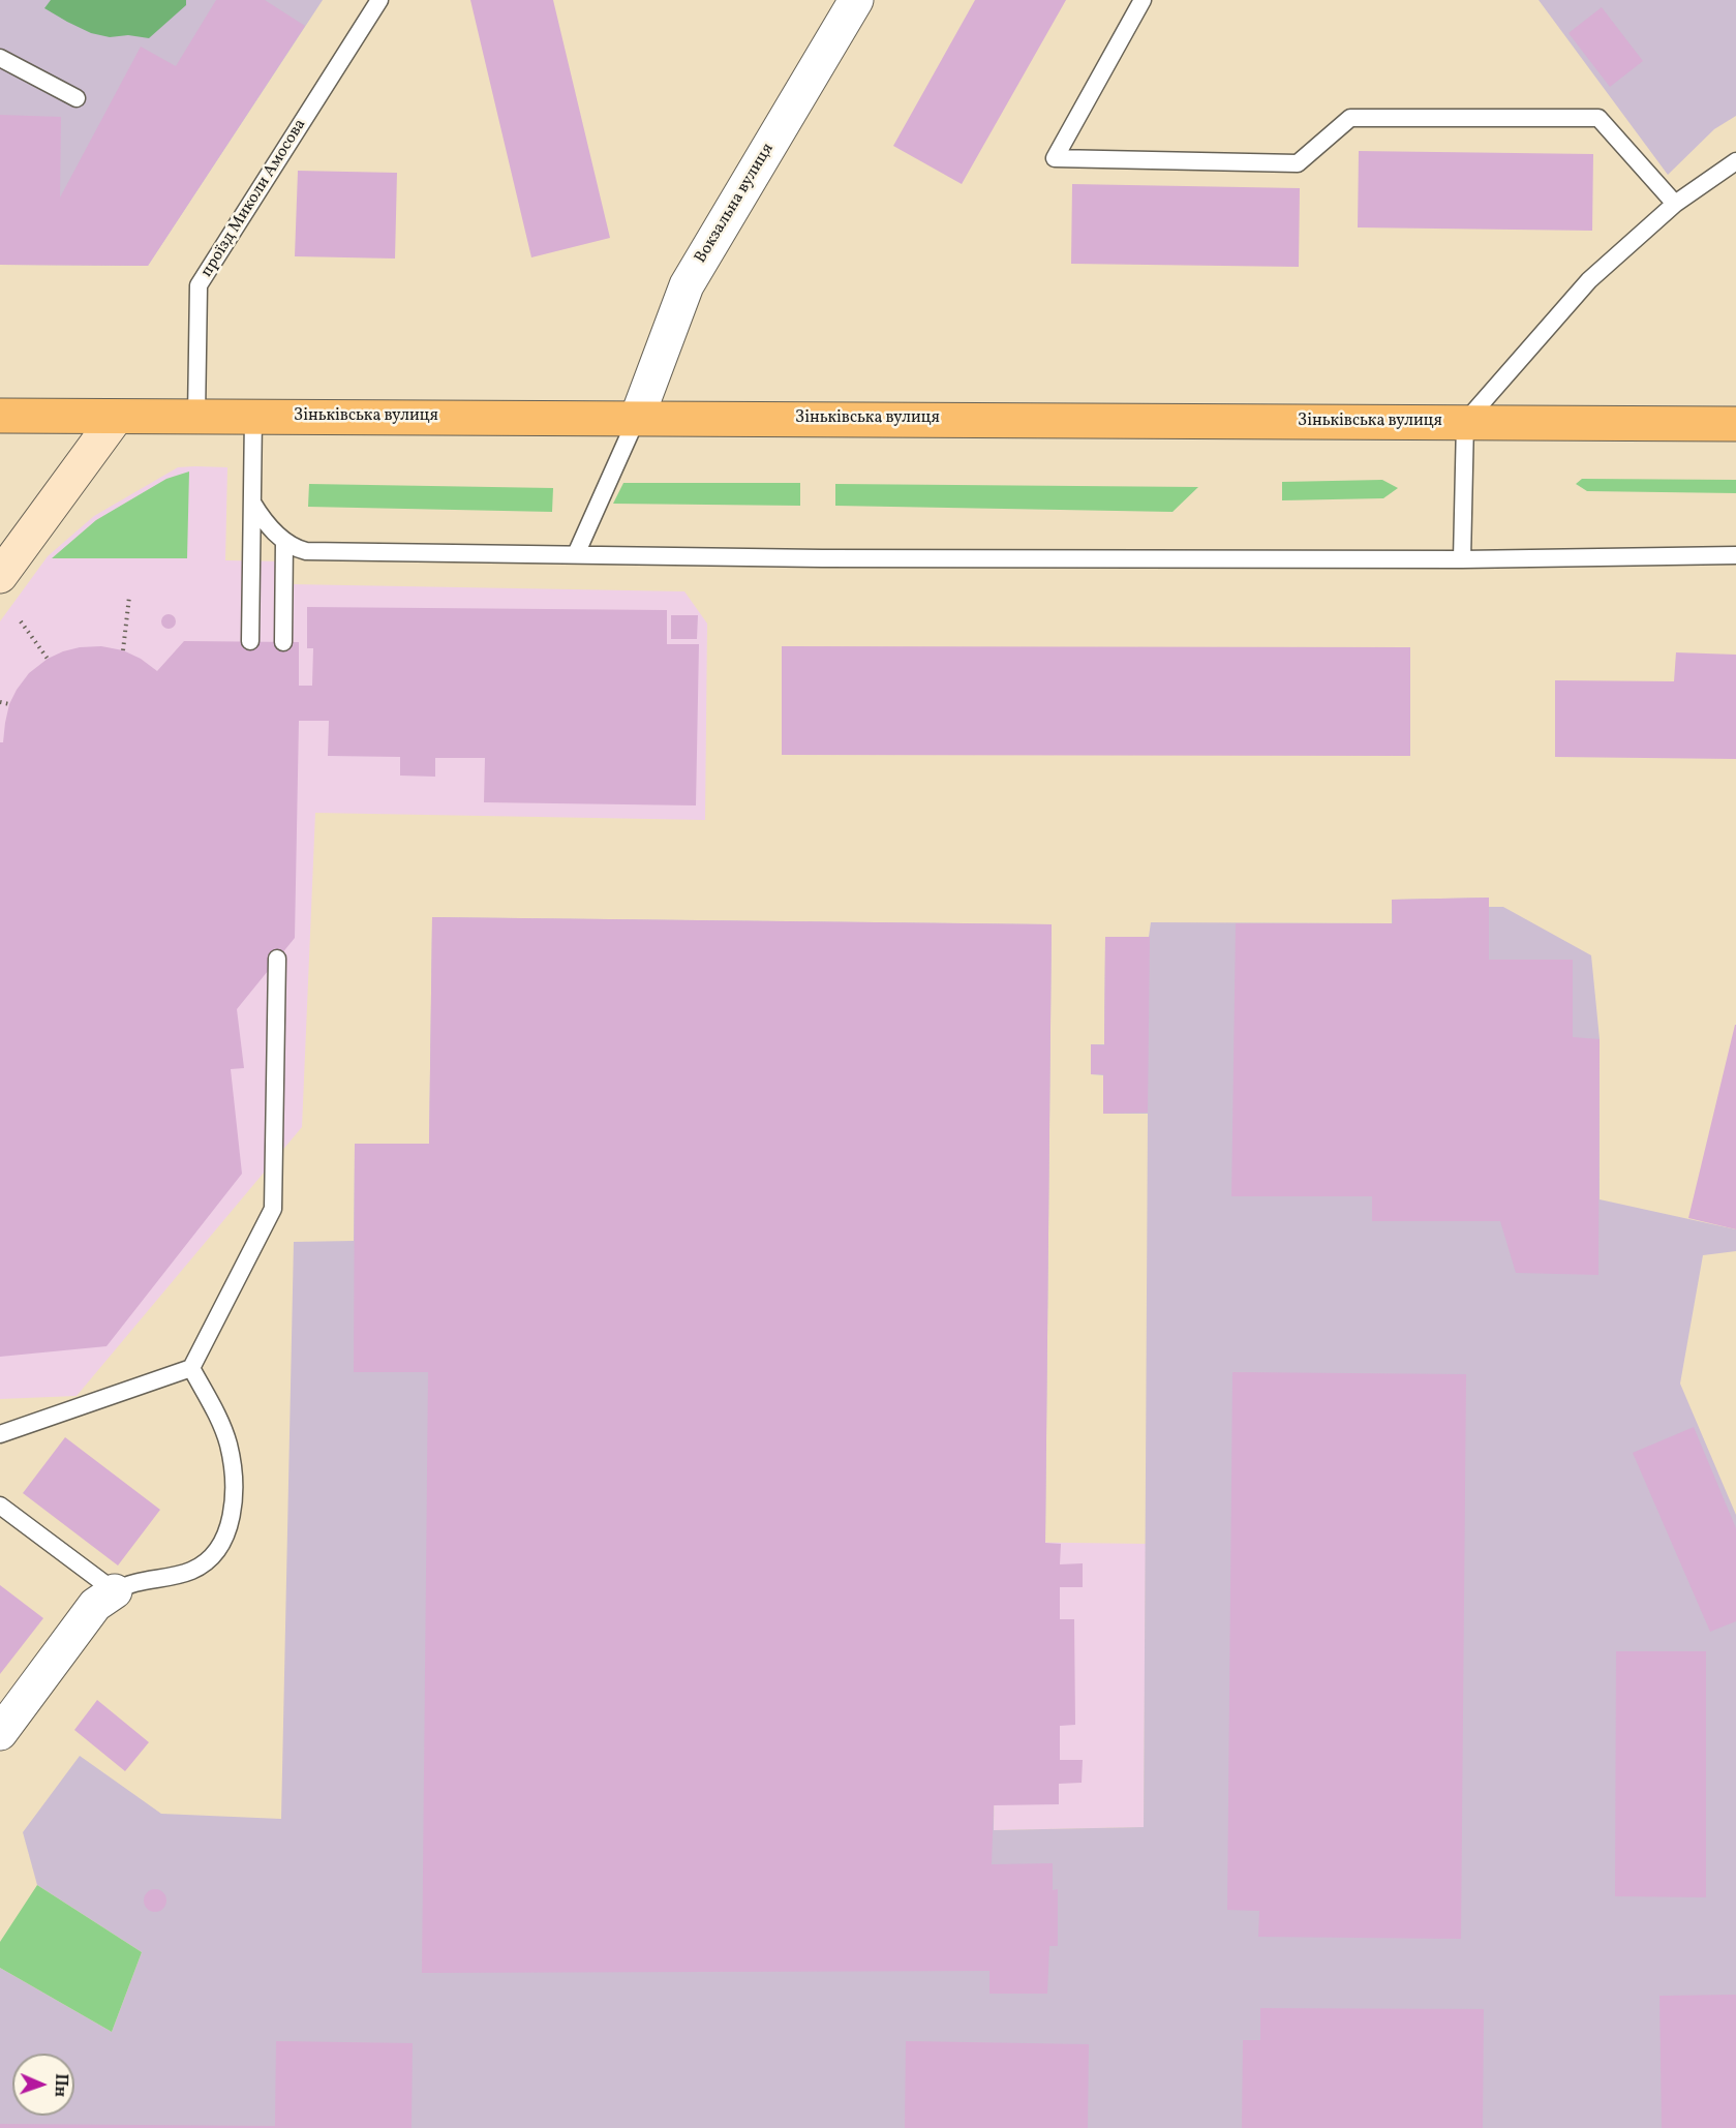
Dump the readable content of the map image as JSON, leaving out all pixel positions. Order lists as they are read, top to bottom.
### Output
{
  "streets": {
    "main road": ["Зіньківська вулиця"],
    "street": ["Вокзальна вулиця"],
    "lane": ["проїзд Миколи Амосова"]
  },
  "crossings": [
    ["проїзд Миколи Амосова", "Зіньківська вулиця"],
    ["Вокзальна вулиця", "Зіньківська вулиця"]
  ],
  "north": "right"
}
